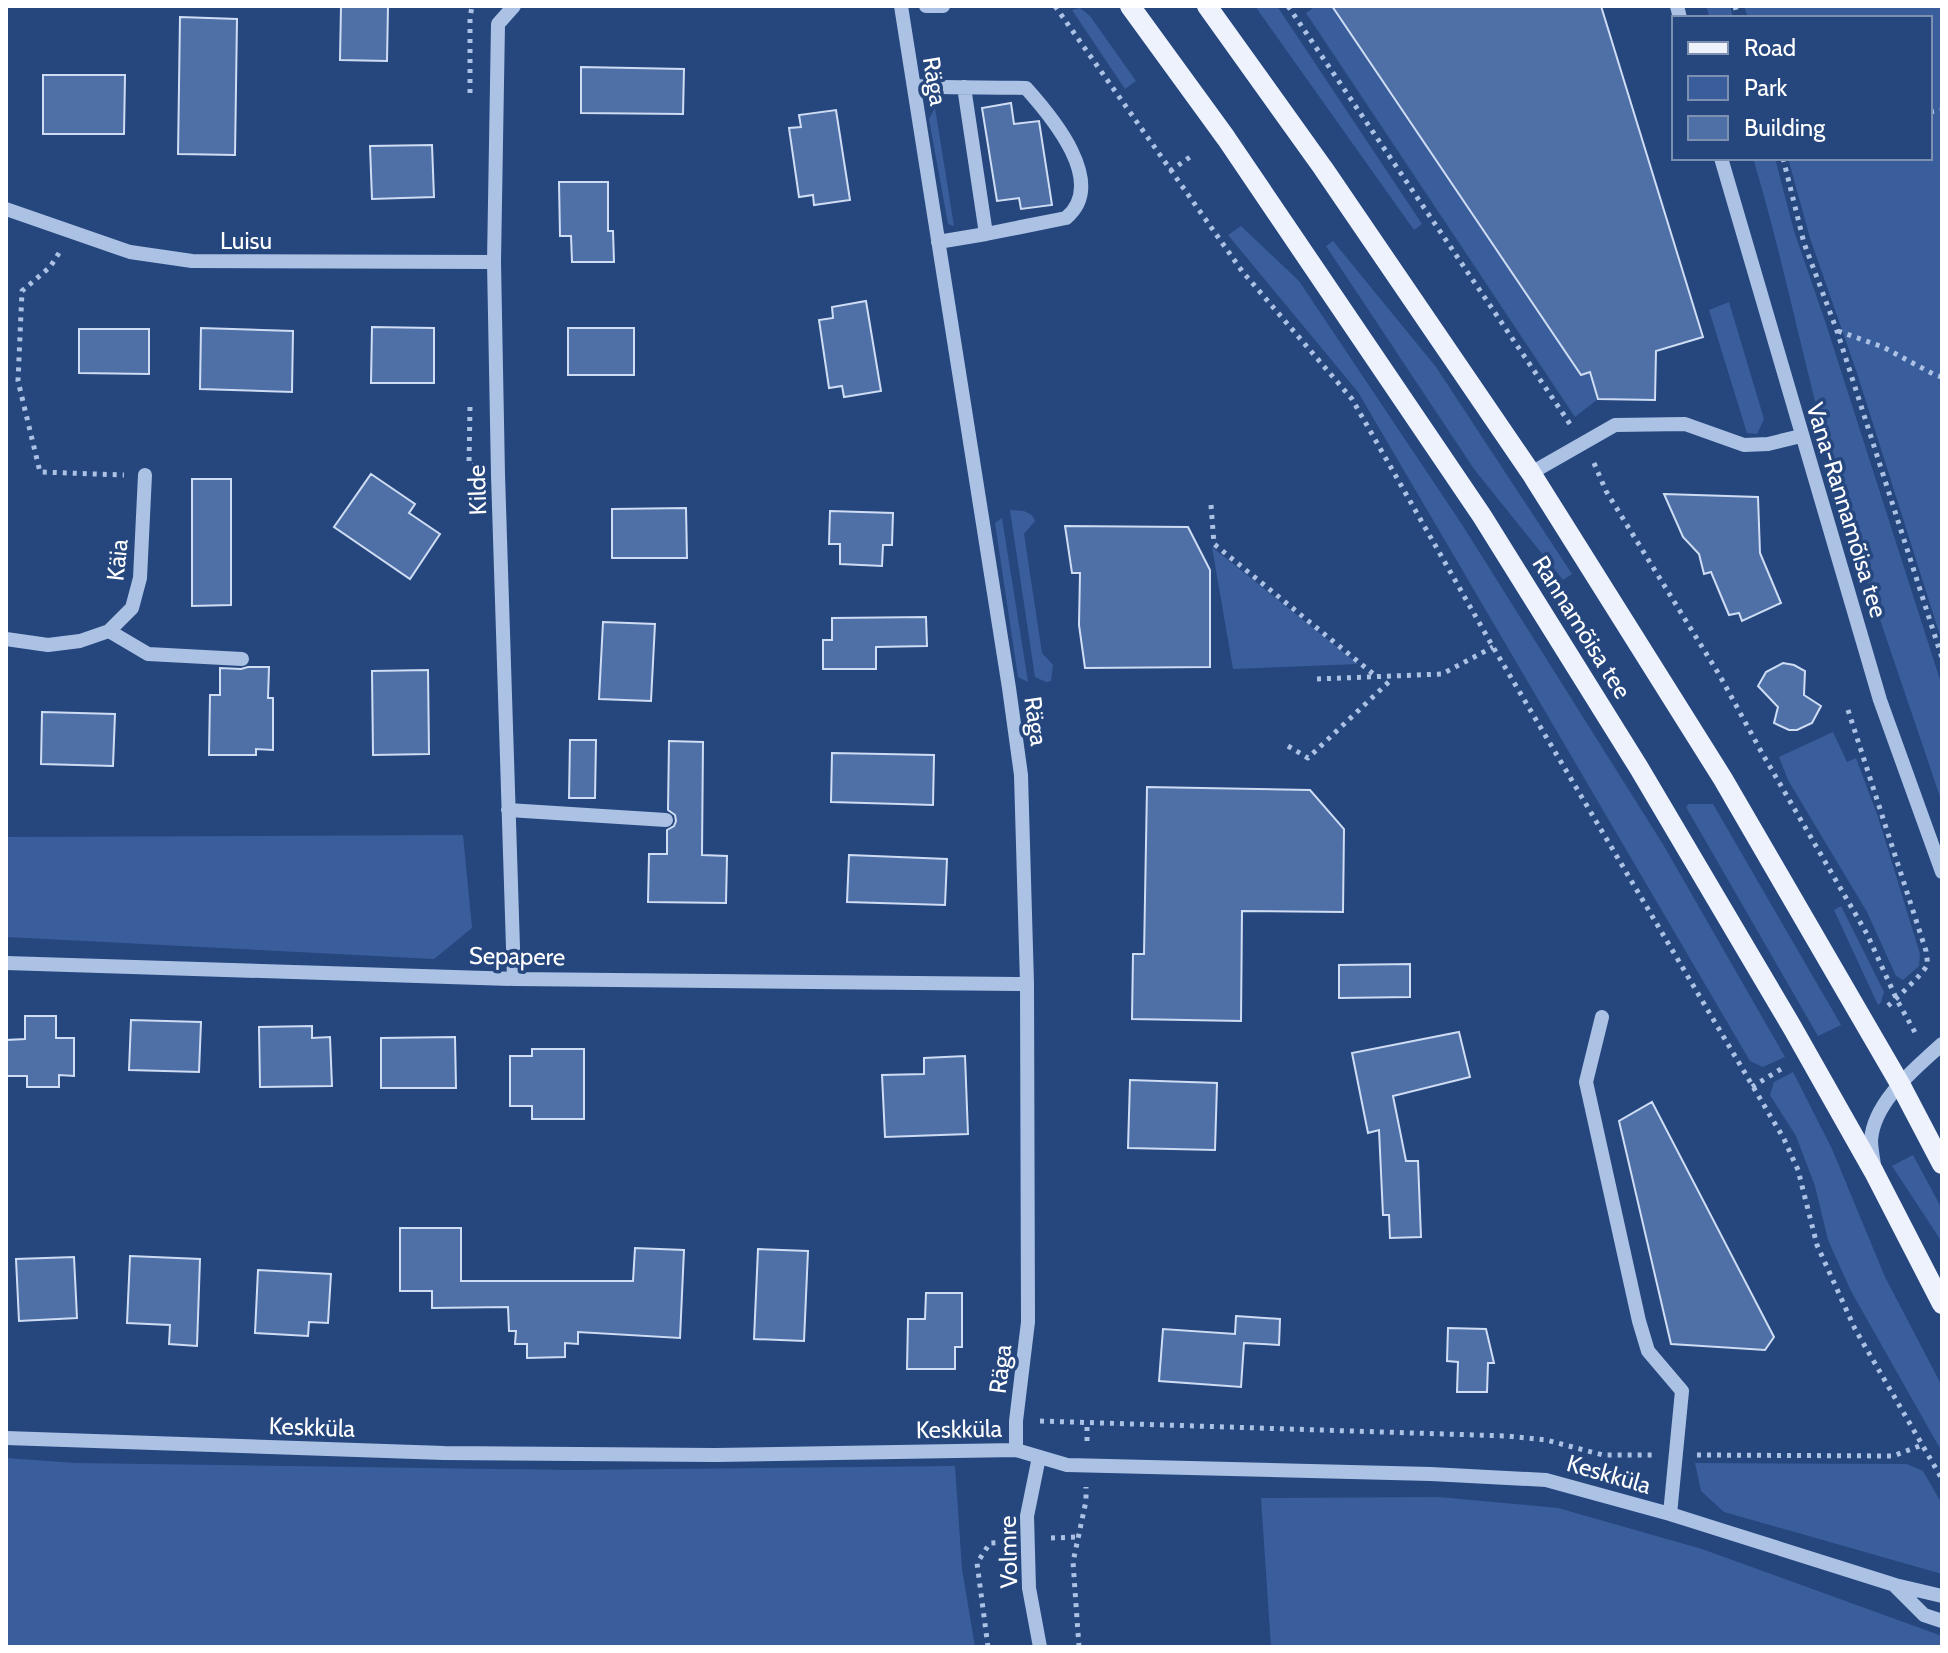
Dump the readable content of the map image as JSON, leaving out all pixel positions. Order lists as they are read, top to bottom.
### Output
{
  "streets": {
    "main road": ["Rannamõisa tee"],
    "street": [
      "Räga",
      "Luisu",
      "Kilde",
      "Vana-Rannamõisa tee",
      "Käia",
      "Sepapere",
      "Keskküla",
      "Volmre"
    ]
  },
  "crossings": [
    ["Räga", "Sepapere"],
    ["Räga", "Keskküla"],
    ["Luisu", "Kilde"],
    ["Kilde", "Sepapere"],
    ["Keskküla", "Volmre"]
  ],
  "legend": ["Road", "Park", "Building"]
}
